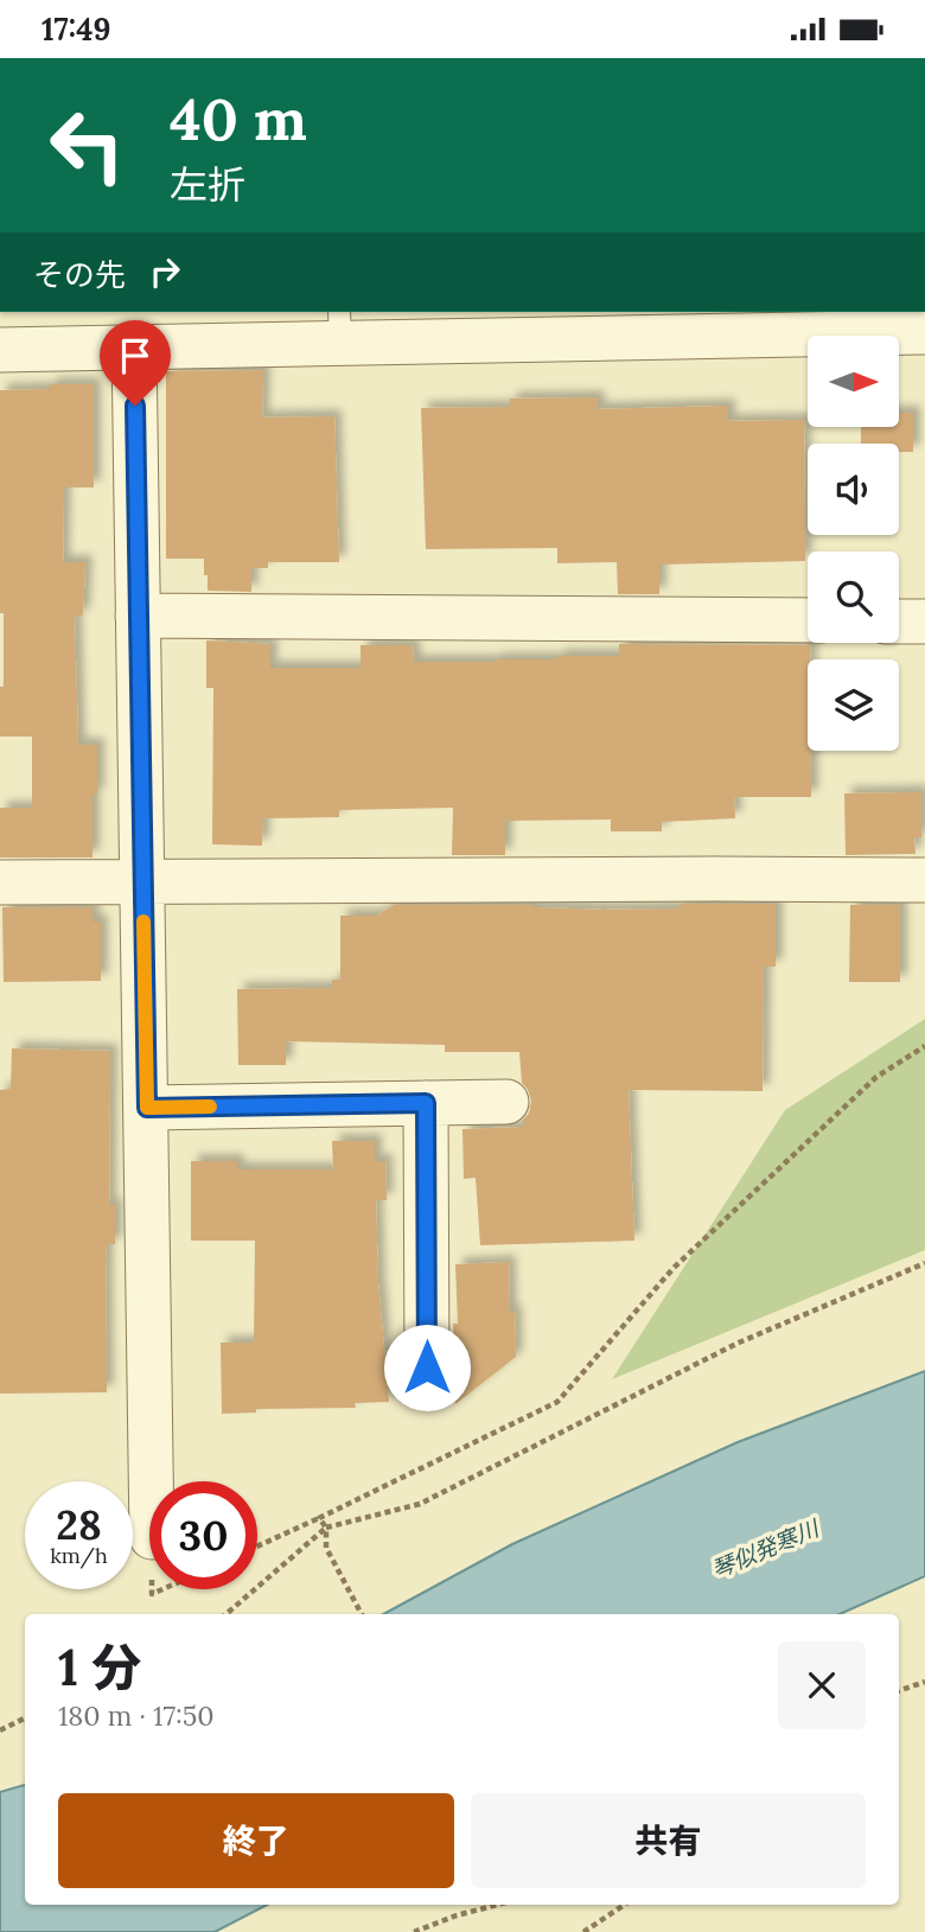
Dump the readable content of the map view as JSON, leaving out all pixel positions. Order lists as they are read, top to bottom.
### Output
{
  "water": ["琴似発寒川"],
  "north": "right",
  "page": {
    "status": "17:49",
    "turn": ["40 m", "左折"],
    "then": "その先",
    "speed": "28 km/h",
    "limit": "30",
    "heading": ["1 分", "180 m · 17:50"],
    "buttons": ["終了", "共有"]
  }
}
